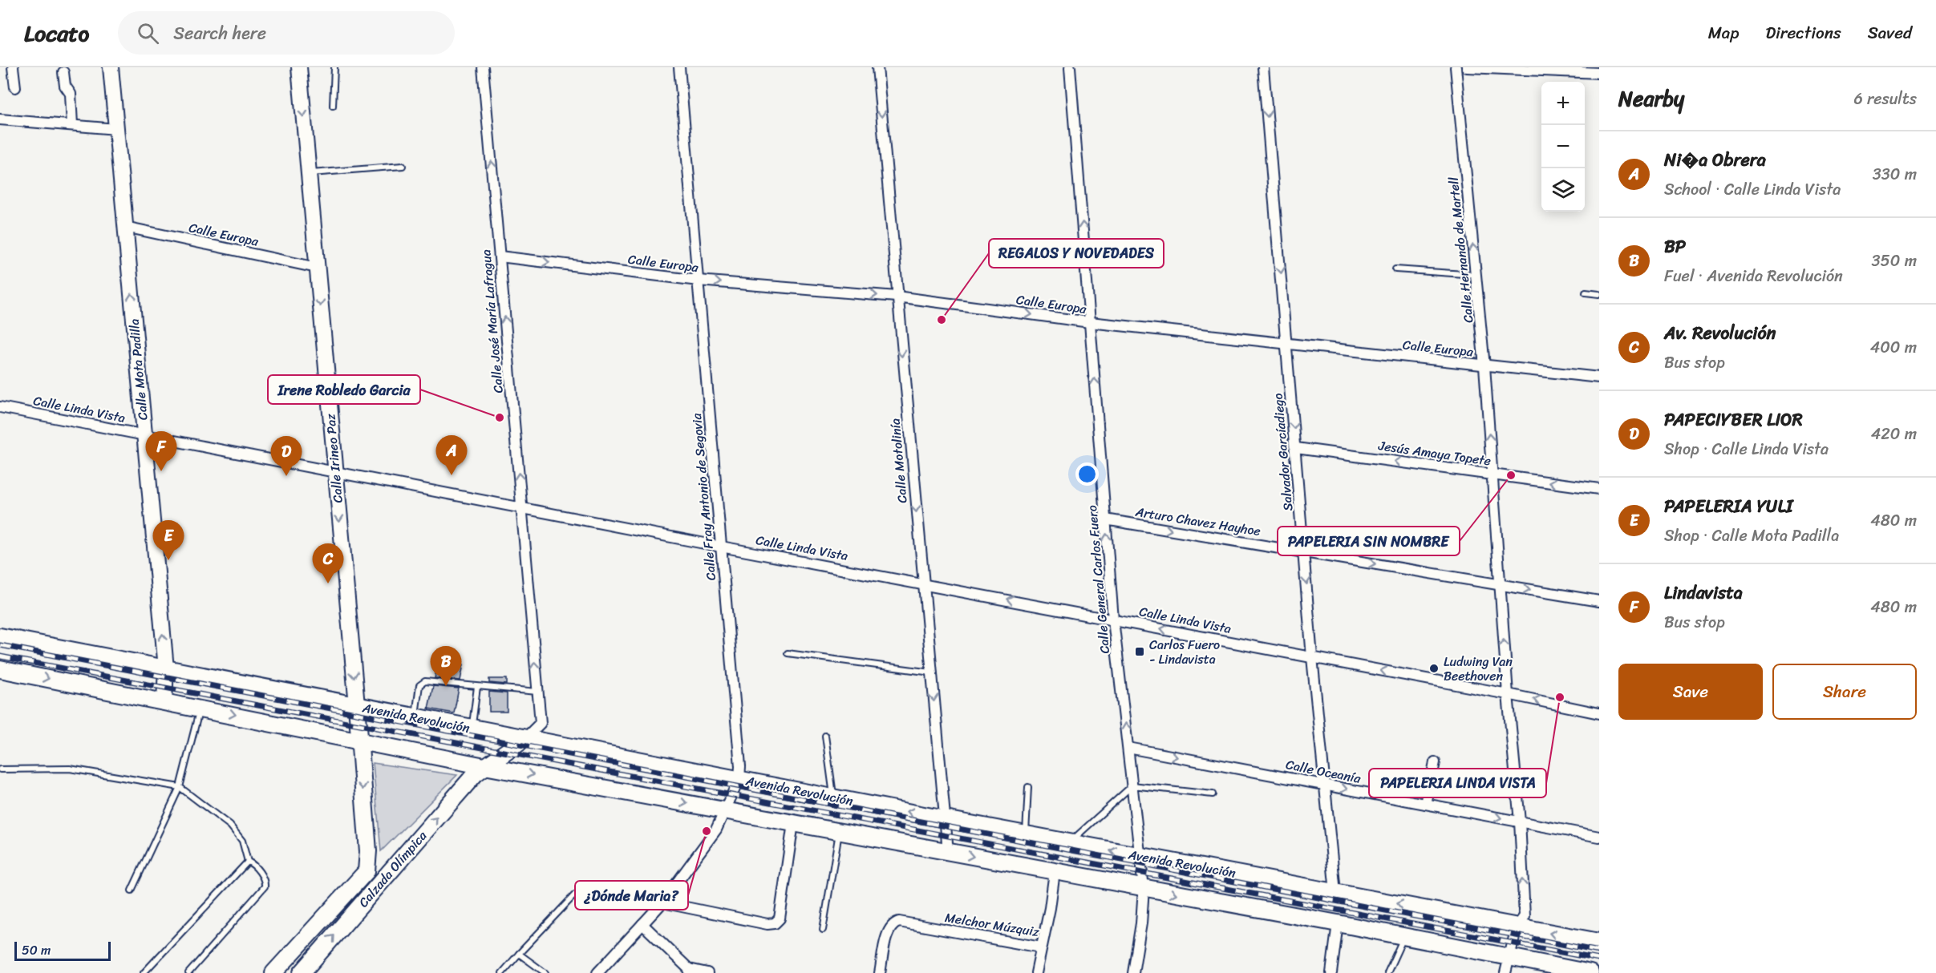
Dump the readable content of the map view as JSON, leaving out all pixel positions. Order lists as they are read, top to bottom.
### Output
{
  "streets": {
    "main road": ["Avenida Revolución", "Calzada Olímpica"],
    "street": [
      "Calle Europa",
      "Calle Hernando de Martell",
      "Calle José María Lafragua",
      "Calle Mota Padilla",
      "Calle Linda Vista",
      "Salvador Garcíadiego",
      "Jesús Amaya Topete",
      "Calle Irineo Paz",
      "Calle Motolinía",
      "Calle Fray Antonio de Segovia",
      "Arturo Chavez Hayhoe",
      "Calle General Carlos Fuero",
      "Calle Oceanía",
      "Melchor Múzquiz"
    ]
  },
  "crossings": [
    ["Calle Europa", "Calle Hernando de Martell"],
    ["Calle Europa", "Calle José María Lafragua"],
    ["Calle Europa", "Calle Mota Padilla"],
    ["Calle Europa", "Salvador Garcíadiego"],
    ["Calle Europa", "Calle Irineo Paz"],
    ["Calle Europa", "Calle Motolinía"],
    ["Calle Europa", "Calle Fray Antonio de Segovia"],
    ["Calle Europa", "Calle General Carlos Fuero"],
    ["Calle Hernando de Martell", "Calle Linda Vista"],
    ["Calle Hernando de Martell", "Jesús Amaya Topete"],
    ["Calle Hernando de Martell", "Arturo Chavez Hayhoe"],
    ["Calle Hernando de Martell", "Avenida Revolución"],
    ["Calle Hernando de Martell", "Calle Oceanía"],
    ["Calle José María Lafragua", "Calle Linda Vista"],
    ["Calle José María Lafragua", "Avenida Revolución"],
    ["Calle José María Lafragua", "Calzada Olímpica"],
    ["Calle Mota Padilla", "Calle Linda Vista"],
    ["Calle Mota Padilla", "Avenida Revolución"],
    ["Calle Linda Vista", "Salvador Garcíadiego"],
    ["Calle Linda Vista", "Calle Irineo Paz"],
    ["Calle Linda Vista", "Calle Motolinía"],
    ["Calle Linda Vista", "Calle Fray Antonio de Segovia"],
    ["Calle Linda Vista", "Calle General Carlos Fuero"],
    ["Salvador Garcíadiego", "Jesús Amaya Topete"],
    ["Salvador Garcíadiego", "Arturo Chavez Hayhoe"],
    ["Salvador Garcíadiego", "Avenida Revolución"],
    ["Salvador Garcíadiego", "Calle Oceanía"],
    ["Calle Irineo Paz", "Avenida Revolución"],
    ["Calle Irineo Paz", "Calzada Olímpica"],
    ["Calle Motolinía", "Avenida Revolución"],
    ["Calle Fray Antonio de Segovia", "Avenida Revolución"],
    ["Arturo Chavez Hayhoe", "Calle General Carlos Fuero"],
    ["Calle General Carlos Fuero", "Avenida Revolución"],
    ["Calle General Carlos Fuero", "Calle Oceanía"],
    ["Avenida Revolución", "Calzada Olímpica"]
  ],
  "one_way": [
    "Calle Europa",
    "Calle Hernando de Martell",
    "Calle José María Lafragua",
    "Calle Mota Padilla",
    "Calle Linda Vista",
    "Salvador Garcíadiego",
    "Jesús Amaya Topete",
    "Calle Irineo Paz",
    "Calle Motolinía",
    "Arturo Chavez Hayhoe",
    "Calle General Carlos Fuero",
    "Calle Oceanía"
  ],
  "places": {
    "other": [
      "REGALOS Y NOVEDADES",
      "Irene Robledo Garcia",
      "PAPELERIA SIN NOMBRE",
      "Ludwing Van Beethoven",
      "PAPELERIA LINDA VISTA",
      "¿Dónde Maria?"
    ],
    "transit": ["Carlos Fuero - Lindavista"]
  },
  "scale_bar": "50 m",
  "page": {
    "header": "Locato",
    "search": "Search here",
    "nav": ["Map", "Directions", "Saved"],
    "heading": ["Nearby", "6 results"],
    "map_buttons": ["+", "−"],
    "list": [
      {
        "mark": "A",
        "name": "Ni�a Obrera",
        "note": "School · Calle Linda Vista",
        "value": "330 m"
      },
      {
        "mark": "B",
        "name": "BP",
        "note": "Fuel · Avenida Revolución",
        "value": "350 m"
      },
      {
        "mark": "C",
        "name": "Av. Revolución",
        "note": "Bus stop",
        "value": "400 m"
      },
      {
        "mark": "D",
        "name": "PAPECIYBER LIOR",
        "note": "Shop · Calle Linda Vista",
        "value": "420 m"
      },
      {
        "mark": "E",
        "name": "PAPELERIA YULI",
        "note": "Shop · Calle Mota Padilla",
        "value": "480 m"
      },
      {
        "mark": "F",
        "name": "Lindavista",
        "note": "Bus stop",
        "value": "480 m"
      }
    ],
    "pins": [
      "F",
      "A",
      "D",
      "E",
      "C",
      "B"
    ],
    "buttons": ["Save", "Share"],
    "scale": "50 m"
  }
}
